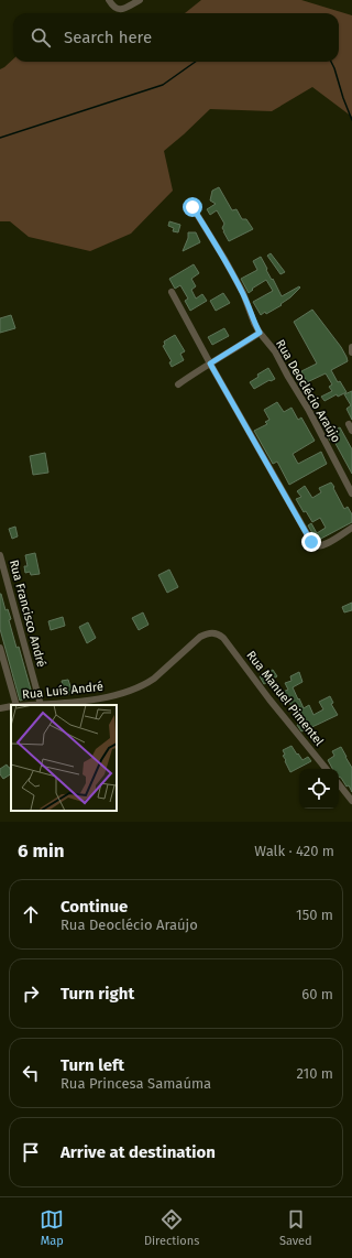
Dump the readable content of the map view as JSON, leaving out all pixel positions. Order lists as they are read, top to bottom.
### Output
{
  "streets": {
    "street": [
      "Rua Deoclécio Araújo",
      "Rua Francisco André",
      "Rua Luís André",
      "Rua Manuel Pimentel"
    ]
  },
  "crossings": [
    ["Rua Francisco André", "Rua Luís André"],
    ["Rua Luís André", "Rua Manuel Pimentel"]
  ],
  "page": {
    "search": "Search here",
    "heading": ["6 min", "Walk · 420 m"],
    "list": [
      ["Continue", "Rua Deoclécio Araújo", "150 m"],
      ["Turn right", "60 m"],
      ["Turn left", "Rua Princesa Samaúma", "210 m"],
      "Arrive at destination"
    ],
    "nav": ["Map", "Directions", "Saved"]
  }
}
